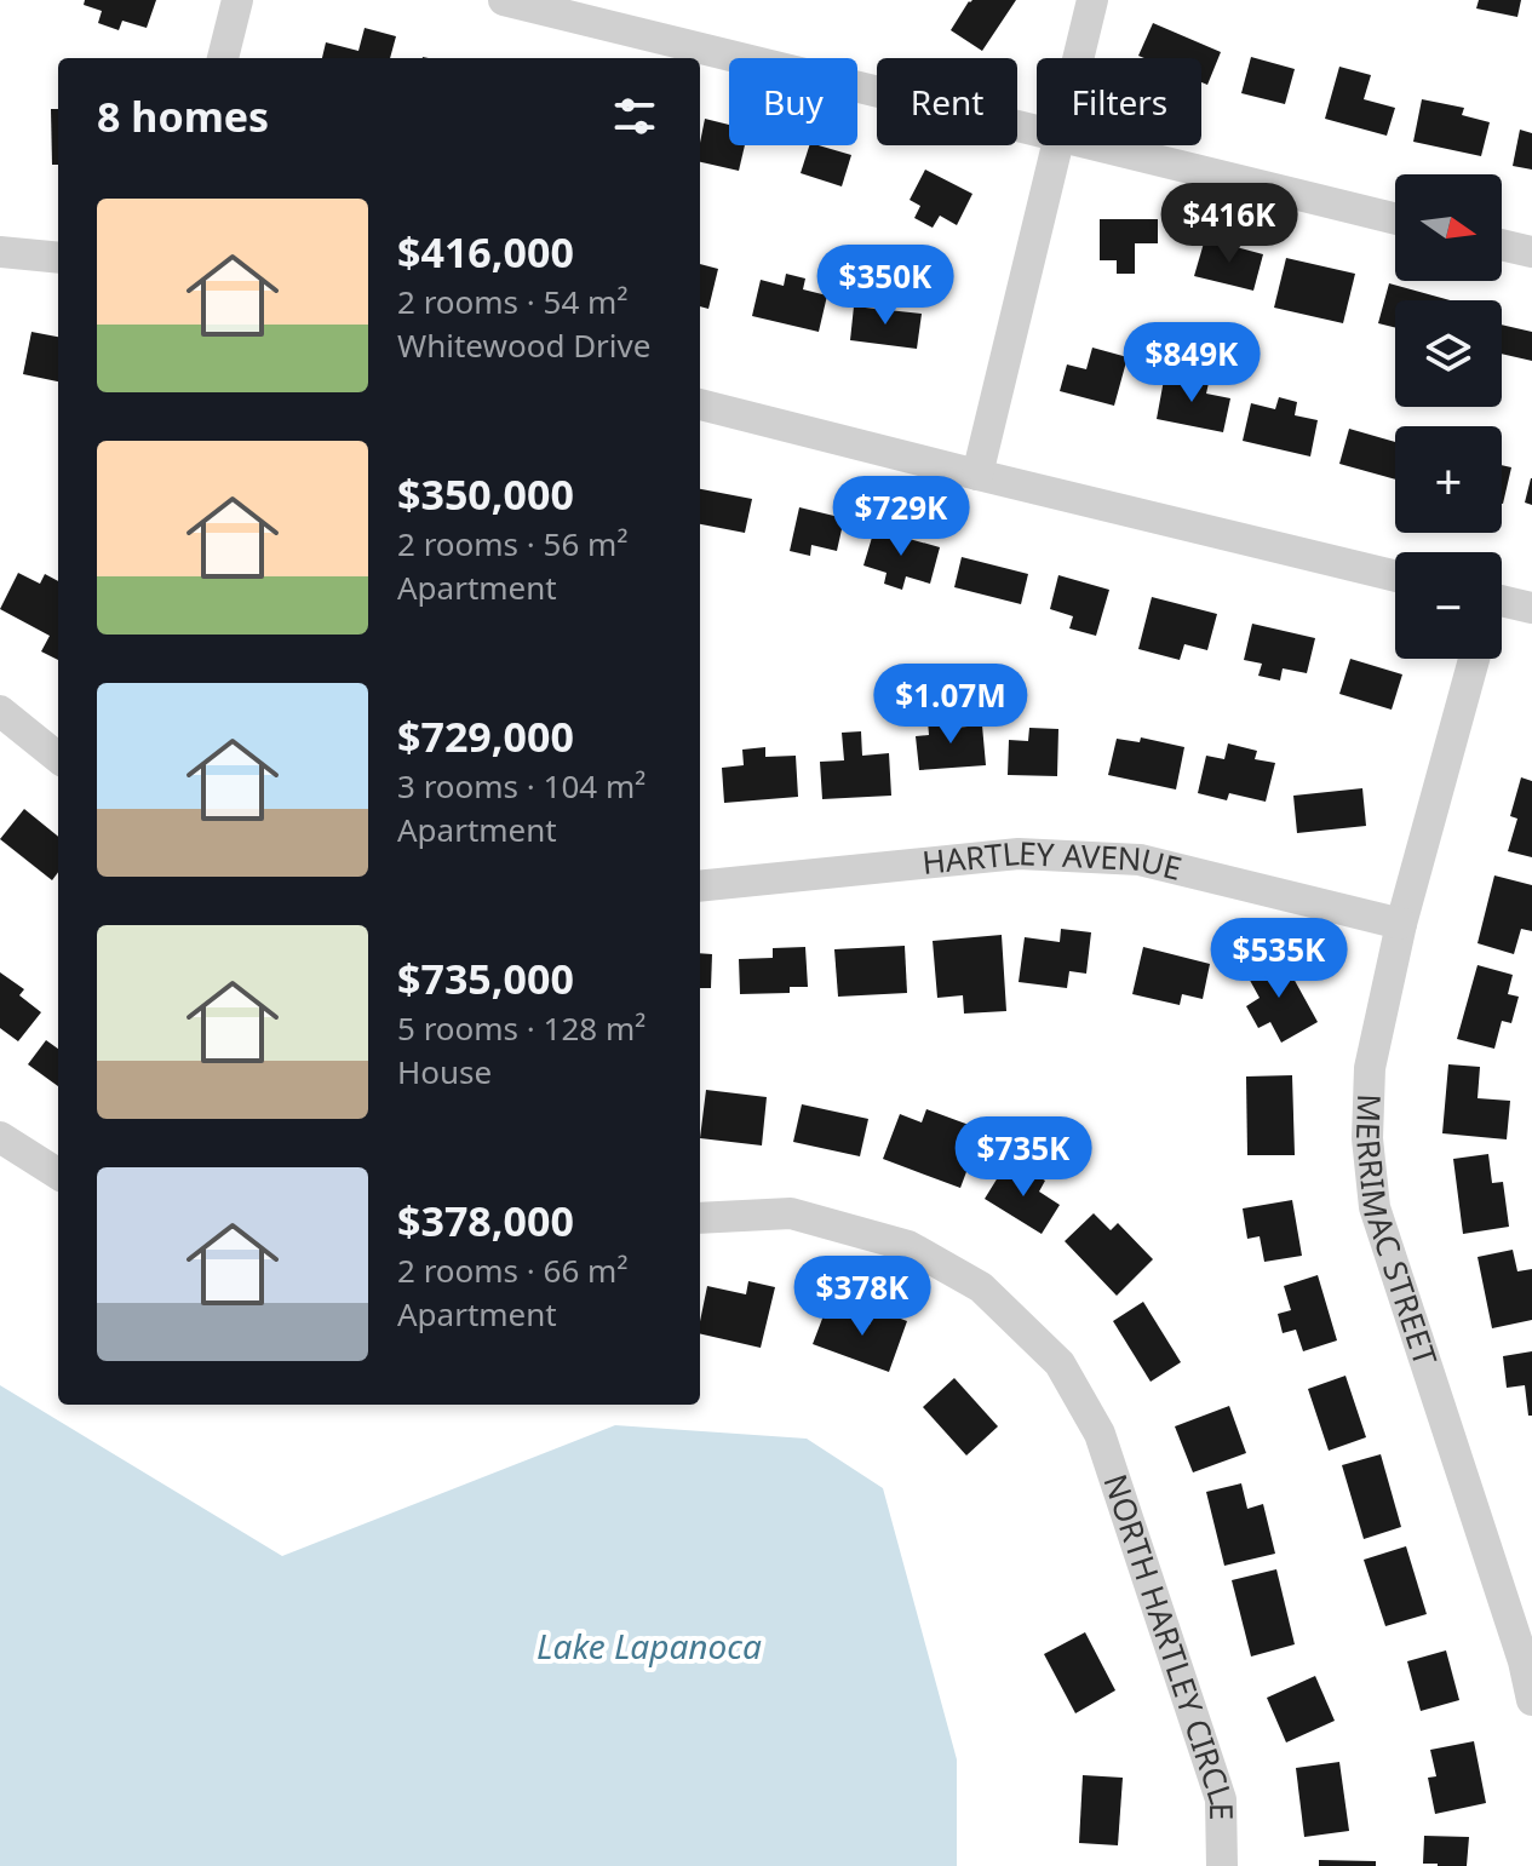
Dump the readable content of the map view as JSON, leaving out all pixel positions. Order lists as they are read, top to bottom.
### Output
{
  "streets": {
    "street": ["HARTLEY AVENUE", "MERRIMAC STREET", "NORTH HARTLEY CIRCLE"]
  },
  "crossings": [
    ["HARTLEY AVENUE", "MERRIMAC STREET"]
  ],
  "water": ["Lake Lapanoca"],
  "north": "right",
  "page": {
    "chip": ["Buy", "Rent", "Filters"],
    "heading": "8 homes",
    "map_buttons": ["+", "−"],
    "list": [
      {
        "name": "$416,000",
        "note": "2 rooms · 54 m² · Whitewood Drive"
      },
      {
        "name": "$350,000",
        "note": "2 rooms · 56 m² · Apartment"
      },
      {
        "name": "$729,000",
        "note": "3 rooms · 104 m² · Apartment"
      },
      {
        "name": "$735,000",
        "note": "5 rooms · 128 m² · House"
      },
      {
        "name": "$378,000",
        "note": "2 rooms · 66 m² · Apartment"
      }
    ],
    "price": [
      "$416K",
      "$350K",
      "$849K",
      "$729K",
      "$1.07M",
      "$535K",
      "$735K",
      "$378K"
    ]
  }
}
